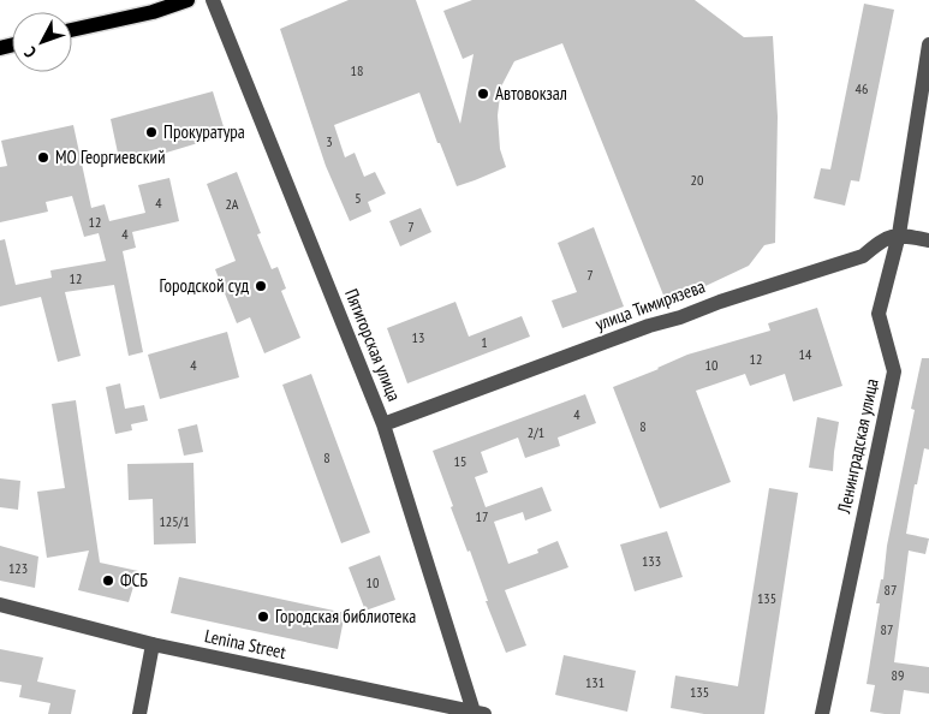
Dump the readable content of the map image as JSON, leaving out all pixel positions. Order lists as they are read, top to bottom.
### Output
{
  "streets": {
    "street": [
      "улица Тимирязева",
      "Пятигорская улица",
      "Ленинградская улица",
      "Lenina Street"
    ]
  },
  "crossings": [
    ["улица Тимирязева", "Пятигорская улица"],
    ["улица Тимирязева", "Ленинградская улица"],
    ["Пятигорская улица", "Lenina Street"]
  ],
  "places": [
    "Автовокзал",
    "Прокуратура",
    "МО Георгиевский",
    "Городской суд",
    "ФСБ",
    "Городская библиотека"
  ],
  "house_numbers": [
    "18",
    "46",
    "3",
    "20",
    "5",
    "4",
    "2А",
    "12",
    "7",
    "4",
    "7",
    "12",
    "13",
    "1",
    "14",
    "12",
    "4",
    "10",
    "4",
    "8",
    "2/1",
    "8",
    "15",
    "17",
    "125/1",
    "133",
    "123",
    "10",
    "87",
    "135",
    "87",
    "89",
    "131",
    "135"
  ],
  "north": "bottom left"
}
